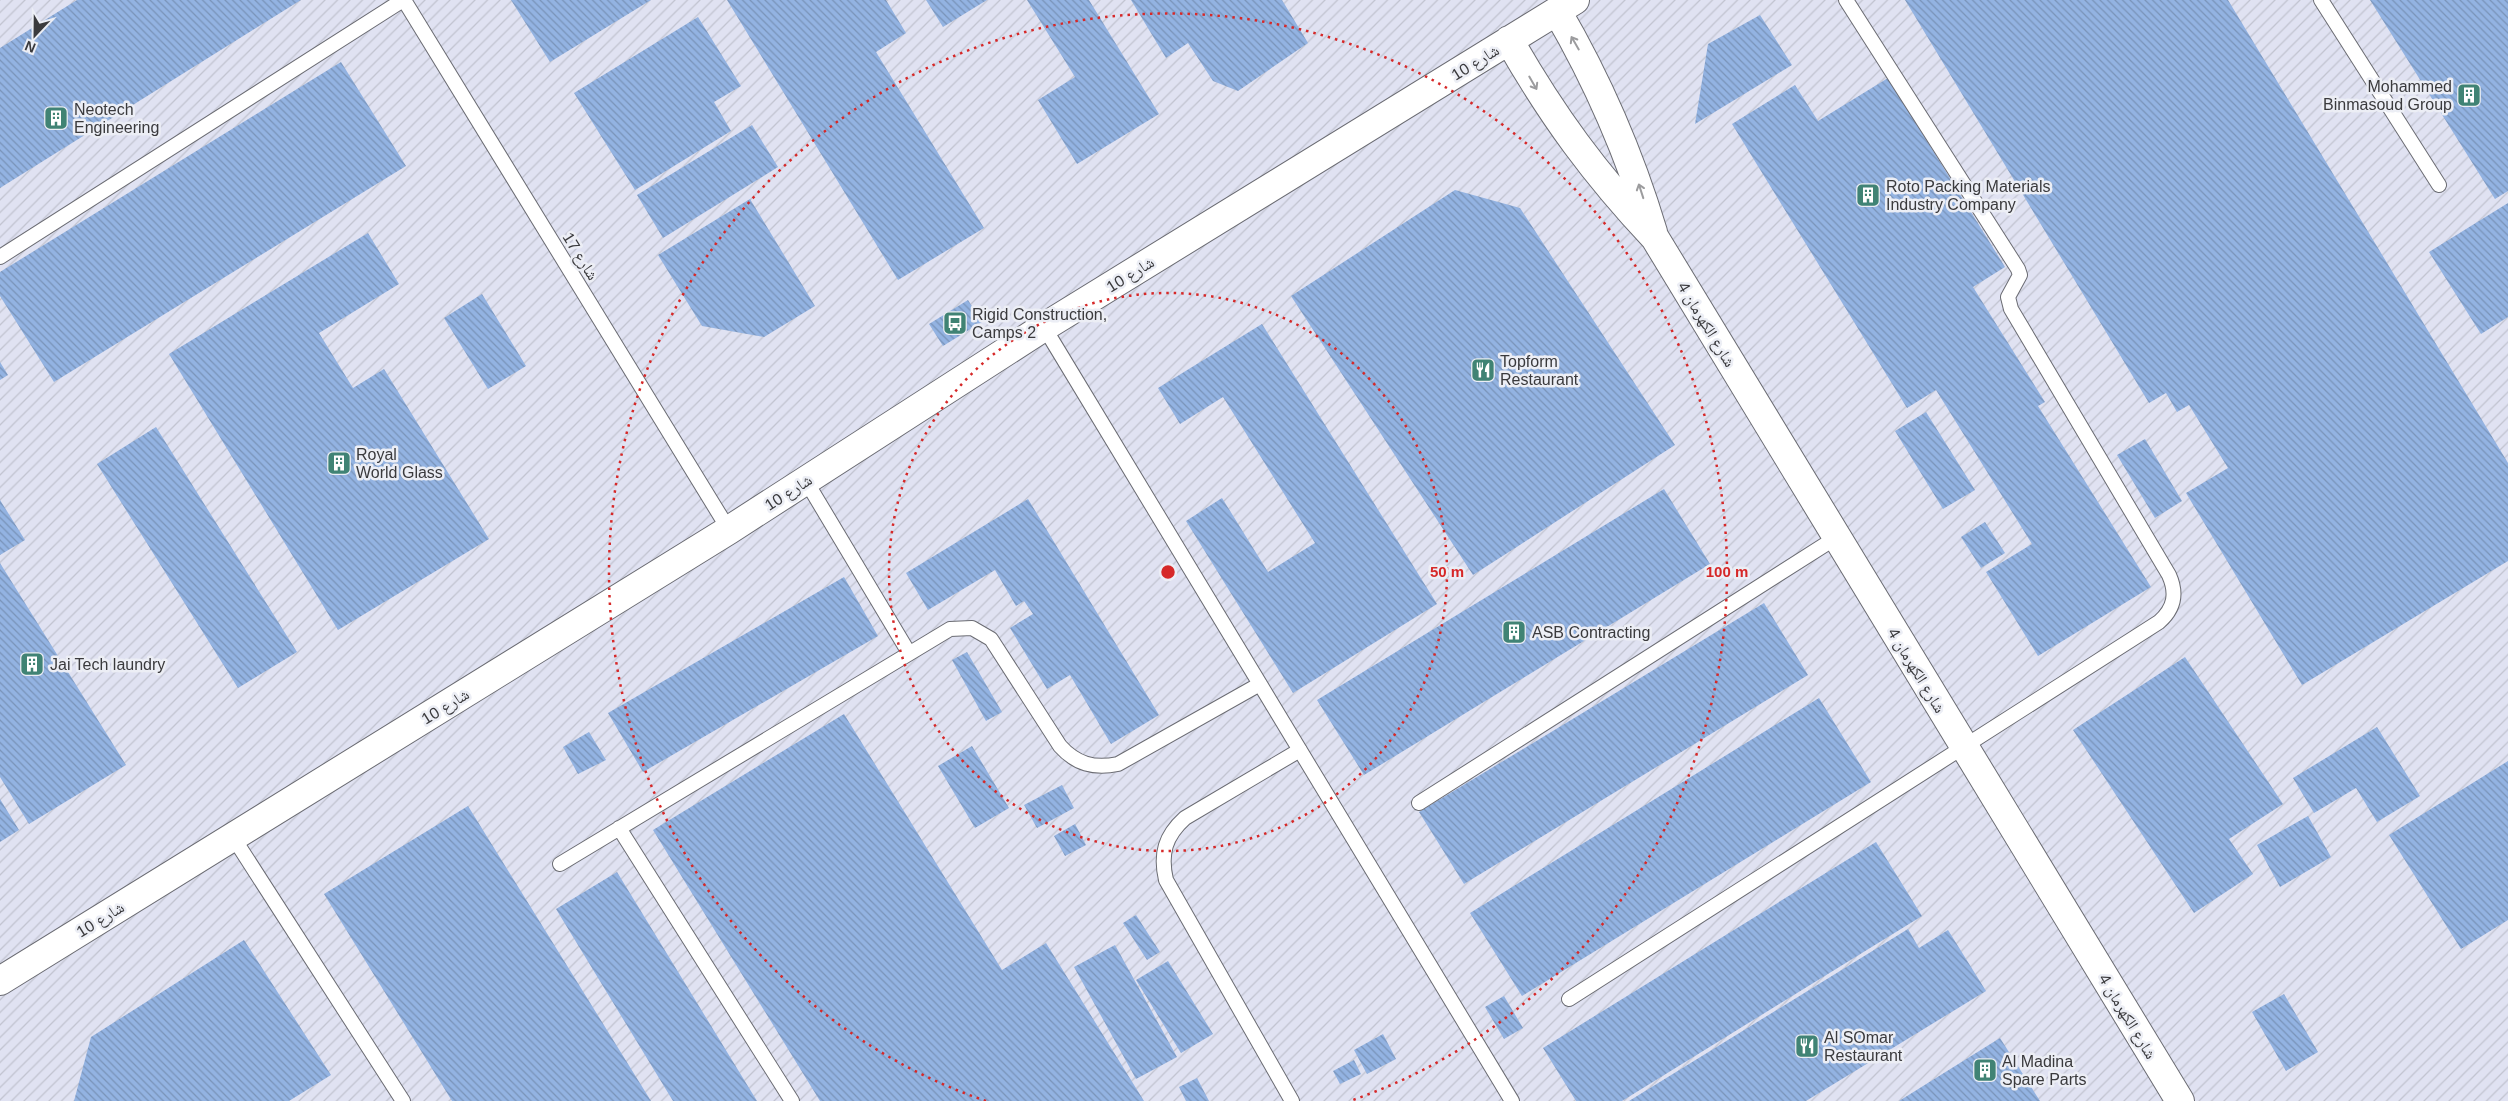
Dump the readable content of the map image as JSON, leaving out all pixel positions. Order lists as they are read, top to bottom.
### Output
{
  "streets": {
    "street": ["شارع 10", "شارع الكهرمان 4"],
    "lane": ["شارع 17"]
  },
  "crossings": [
    ["شارع 10", "شارع 17"],
    ["شارع 10", "شارع الكهرمان 4"]
  ],
  "places": {
    "building": [
      "Mohammed Binmasoud Group",
      "Neotech Engineering",
      "Roto Packing Materials Industry Company",
      "Royal World Glass",
      "ASB Contracting",
      "Jai Tech laundry",
      "Al Madina Spare Parts"
    ],
    "bus stop": ["Rigid Construction, Camps 2"],
    "restaurant": ["Topform Restaurant", "Al SOmar Restaurant"]
  },
  "north": "bottom",
  "rings": ["50 m", "100 m"]
}
